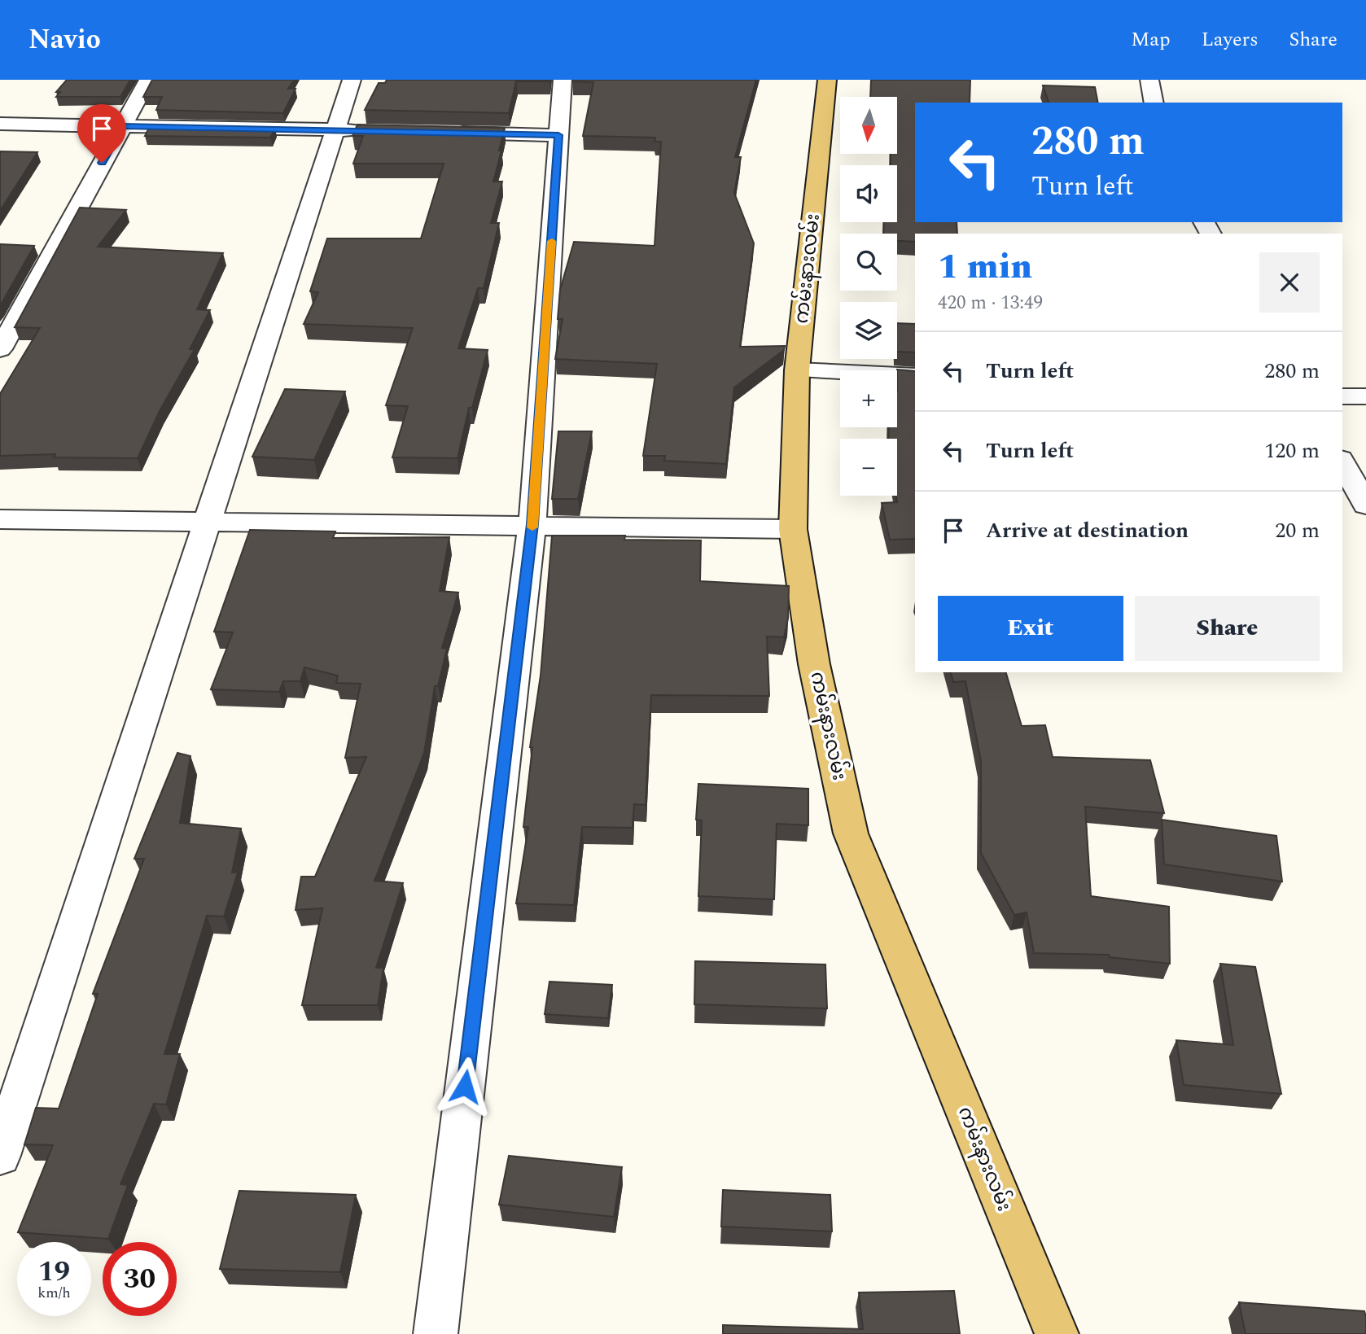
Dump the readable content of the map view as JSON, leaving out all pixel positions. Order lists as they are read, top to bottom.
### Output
{
  "streets": {
    "main road": ["ကမ်းနားလမ်း"]
  },
  "north": "bottom",
  "page": {
    "header": "Navio",
    "nav": ["Map", "Layers", "Share"],
    "map_buttons": ["+", "−"],
    "turn": ["280 m", "Turn left"],
    "heading": ["1 min", "420 m · 13:49"],
    "list": [
      {
        "name": "Turn left",
        "value": "280 m"
      },
      {
        "name": "Turn left",
        "value": "120 m"
      },
      {
        "name": "Arrive at destination",
        "value": "20 m"
      }
    ],
    "buttons": ["Exit", "Share"],
    "speed": "19 km/h",
    "limit": "30"
  }
}
